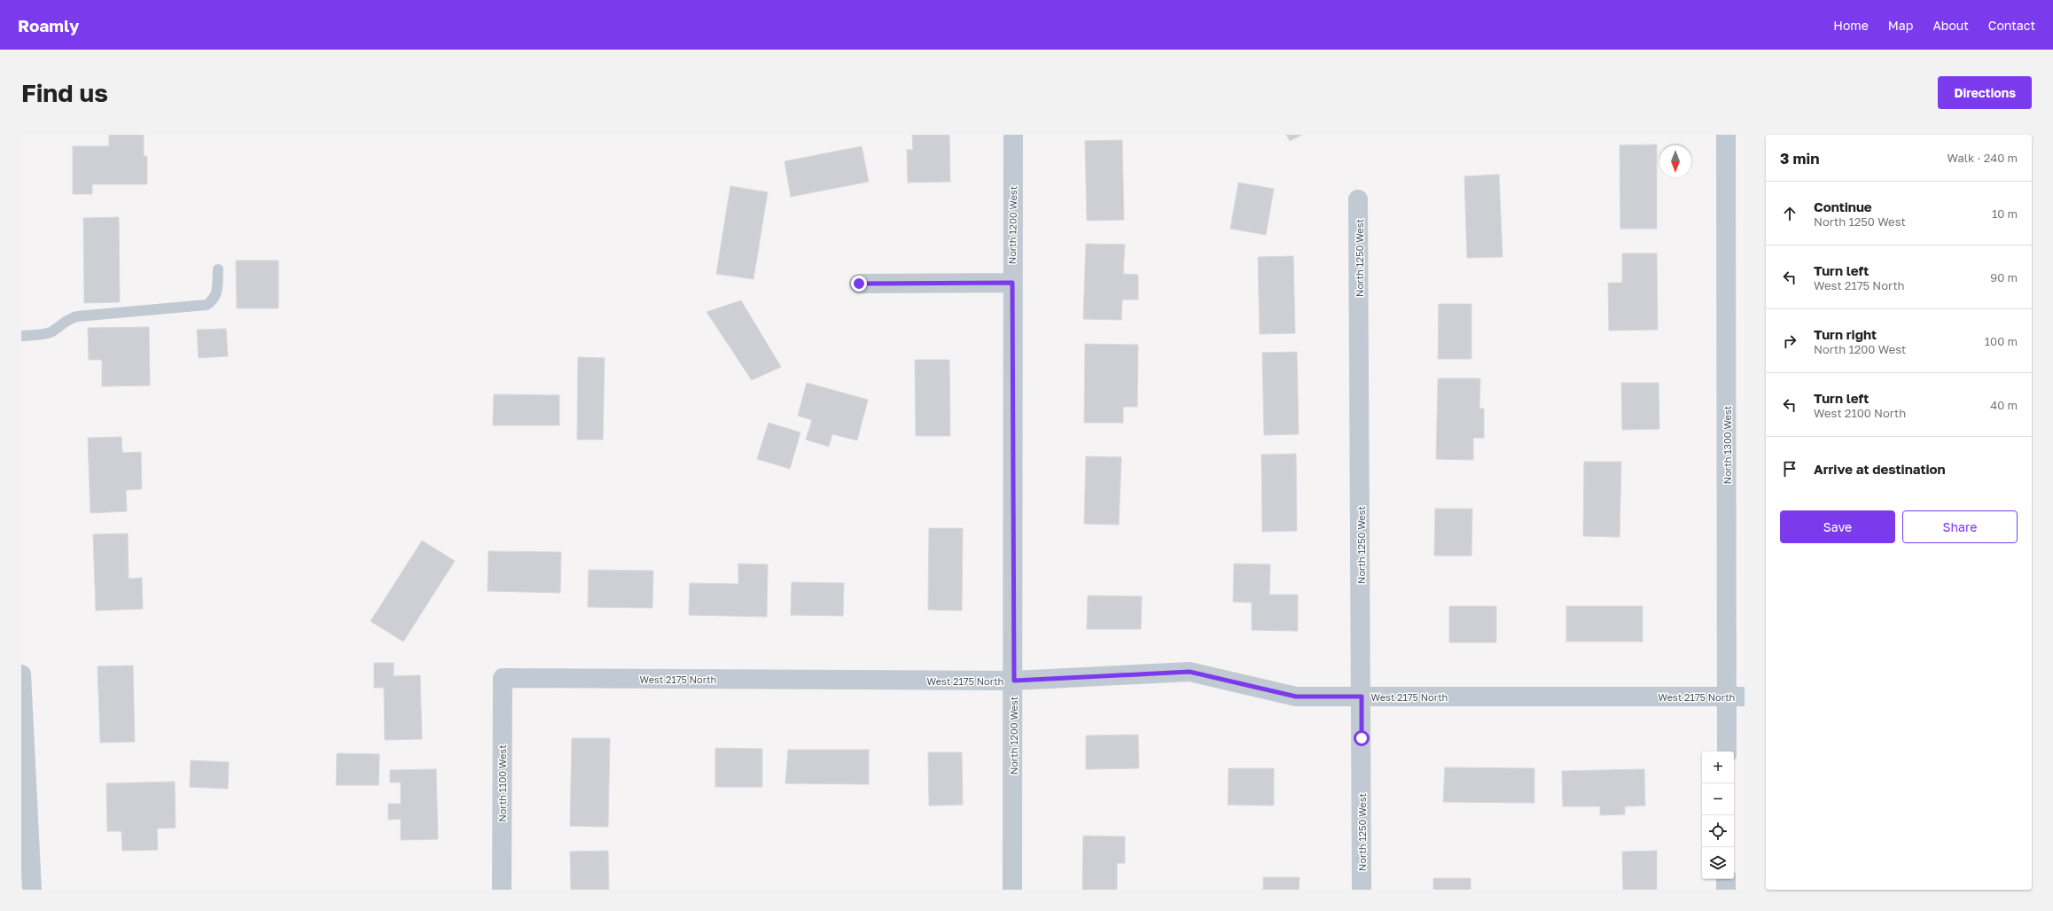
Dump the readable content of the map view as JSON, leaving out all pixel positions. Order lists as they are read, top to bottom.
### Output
{
  "streets": {
    "street": [
      "North 1200 West",
      "North 1250 West",
      "North 1300 West",
      "West 2175 North",
      "North 1100 West"
    ]
  },
  "crossings": [
    ["North 1200 West", "West 2175 North"],
    ["North 1250 West", "West 2175 North"],
    ["North 1300 West", "West 2175 North"],
    ["West 2175 North", "North 1100 West"]
  ],
  "north": "bottom",
  "page": {
    "header": "Roamly",
    "nav": [
      "Home",
      "Map",
      "About",
      "Contact"
    ],
    "buttons": [
      "Directions",
      ["Save", "Share"]
    ],
    "title": "Find us",
    "heading": ["3 min", "Walk · 240 m"],
    "list": [
      ["Continue", "North 1250 West", "10 m"],
      ["Turn left", "West 2175 North", "90 m"],
      ["Turn right", "North 1200 West", "100 m"],
      ["Turn left", "West 2100 North", "40 m"],
      "Arrive at destination"
    ],
    "map_buttons": ["+", "−"]
  }
}
